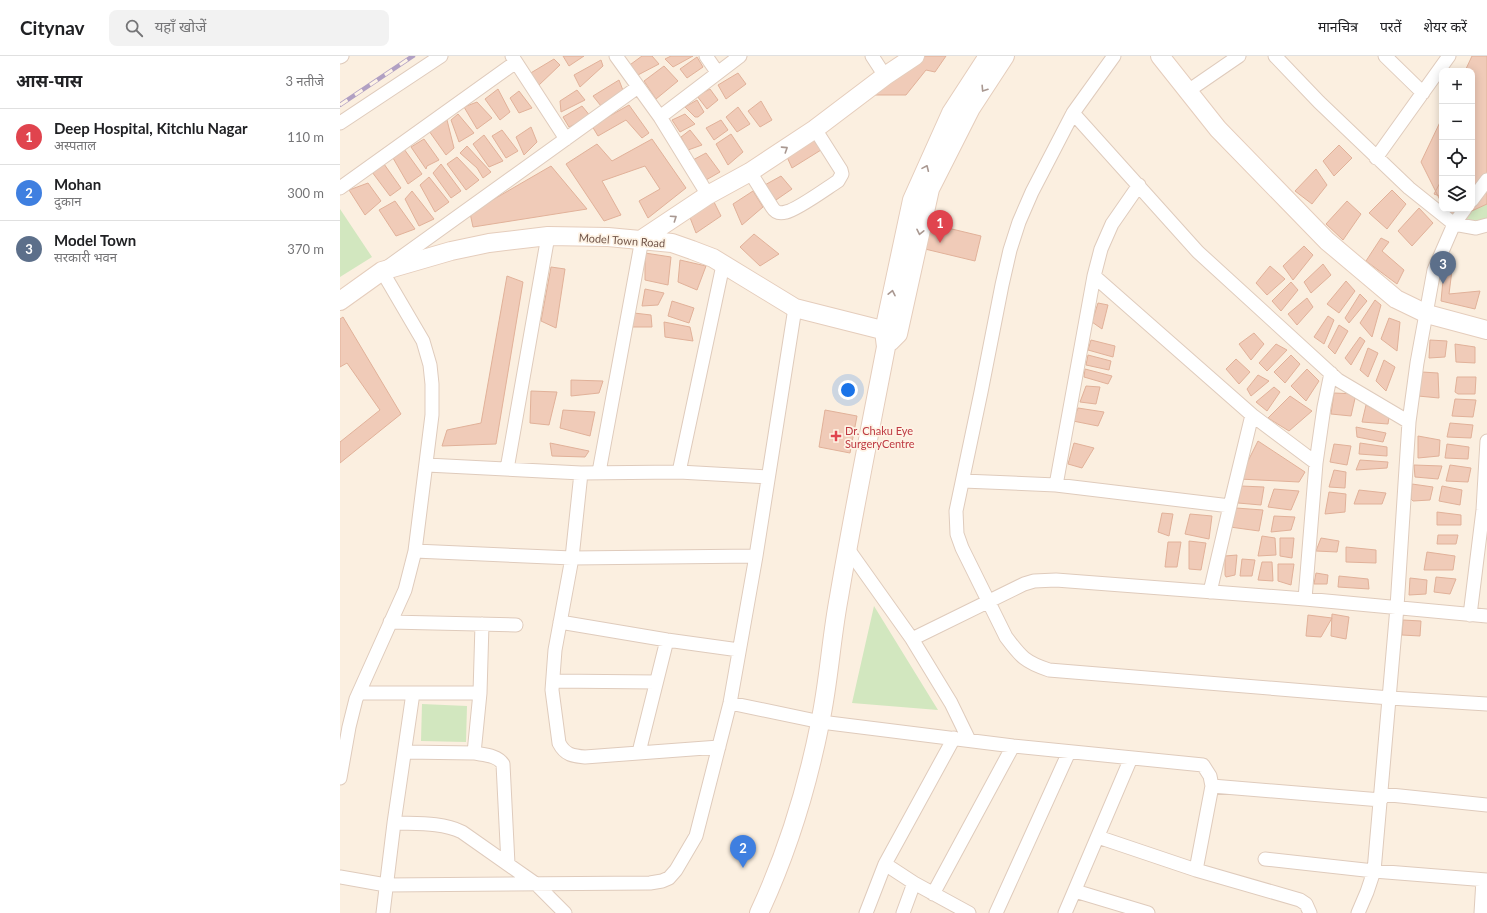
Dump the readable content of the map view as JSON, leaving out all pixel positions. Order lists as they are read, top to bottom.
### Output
{
  "streets": {
    "street": ["Model Town Road"]
  },
  "places": {
    "health": ["Dr. Chaku Eye SurgeryCentre"]
  },
  "page": {
    "header": "Citynav",
    "search": "यहाँ खोजें",
    "nav": ["मानचित्र", "परतें", "शेयर करें"],
    "heading": ["आस-पास", "3 नतीजे"],
    "map_buttons": ["+", "−"],
    "list": [
      {
        "mark": "1",
        "name": "Deep Hospital, Kitchlu Nagar",
        "note": "अस्पताल",
        "value": "110 m"
      },
      {
        "mark": "2",
        "name": "Mohan",
        "note": "दुकान",
        "value": "300 m"
      },
      {
        "mark": "3",
        "name": "Model Town",
        "note": "सरकारी भवन",
        "value": "370 m"
      }
    ],
    "pins": ["1", "3", "2"]
  }
}
